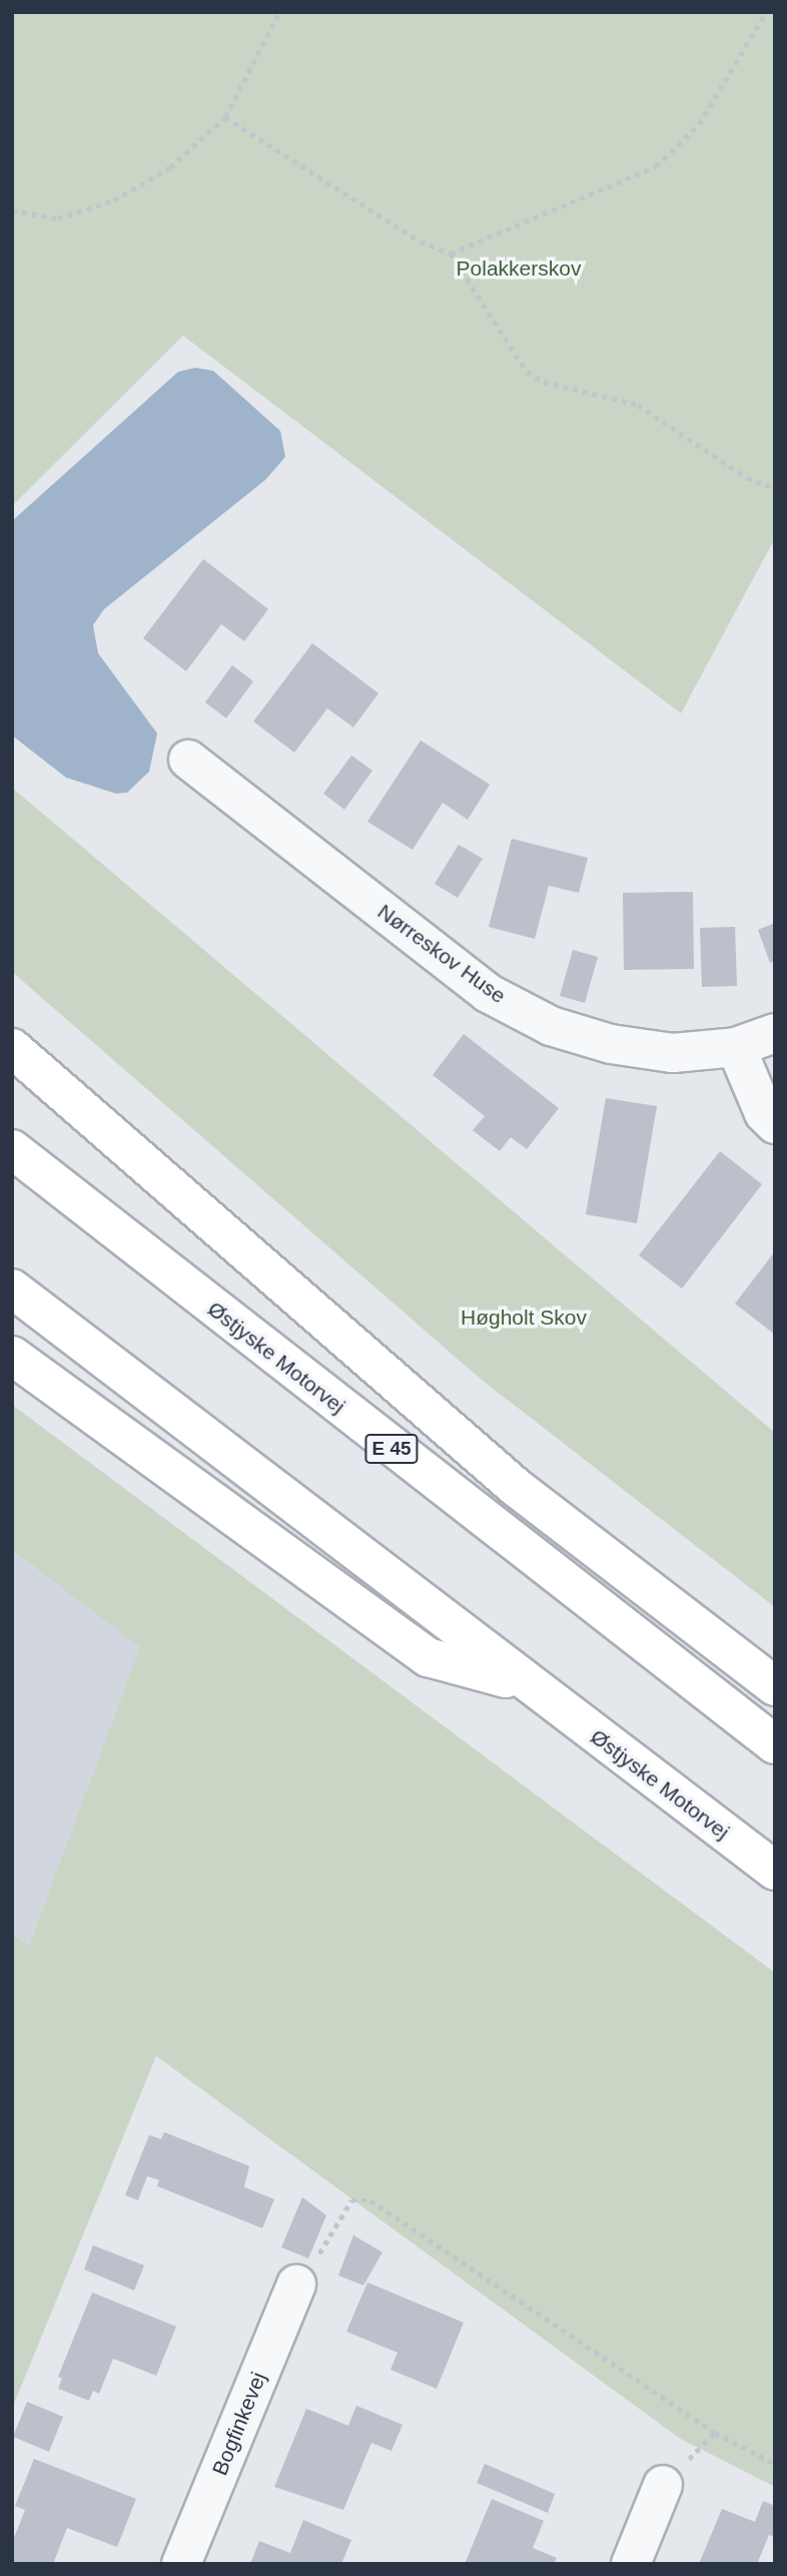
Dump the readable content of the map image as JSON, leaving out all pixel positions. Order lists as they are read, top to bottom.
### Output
{
  "streets": {
    "highway": ["Østjyske Motorvej", "E 45"],
    "street": ["Nørreskov Huse", "Bogfinkevej"]
  },
  "parks": ["Polakkerskov", "Høgholt Skov"]
}
